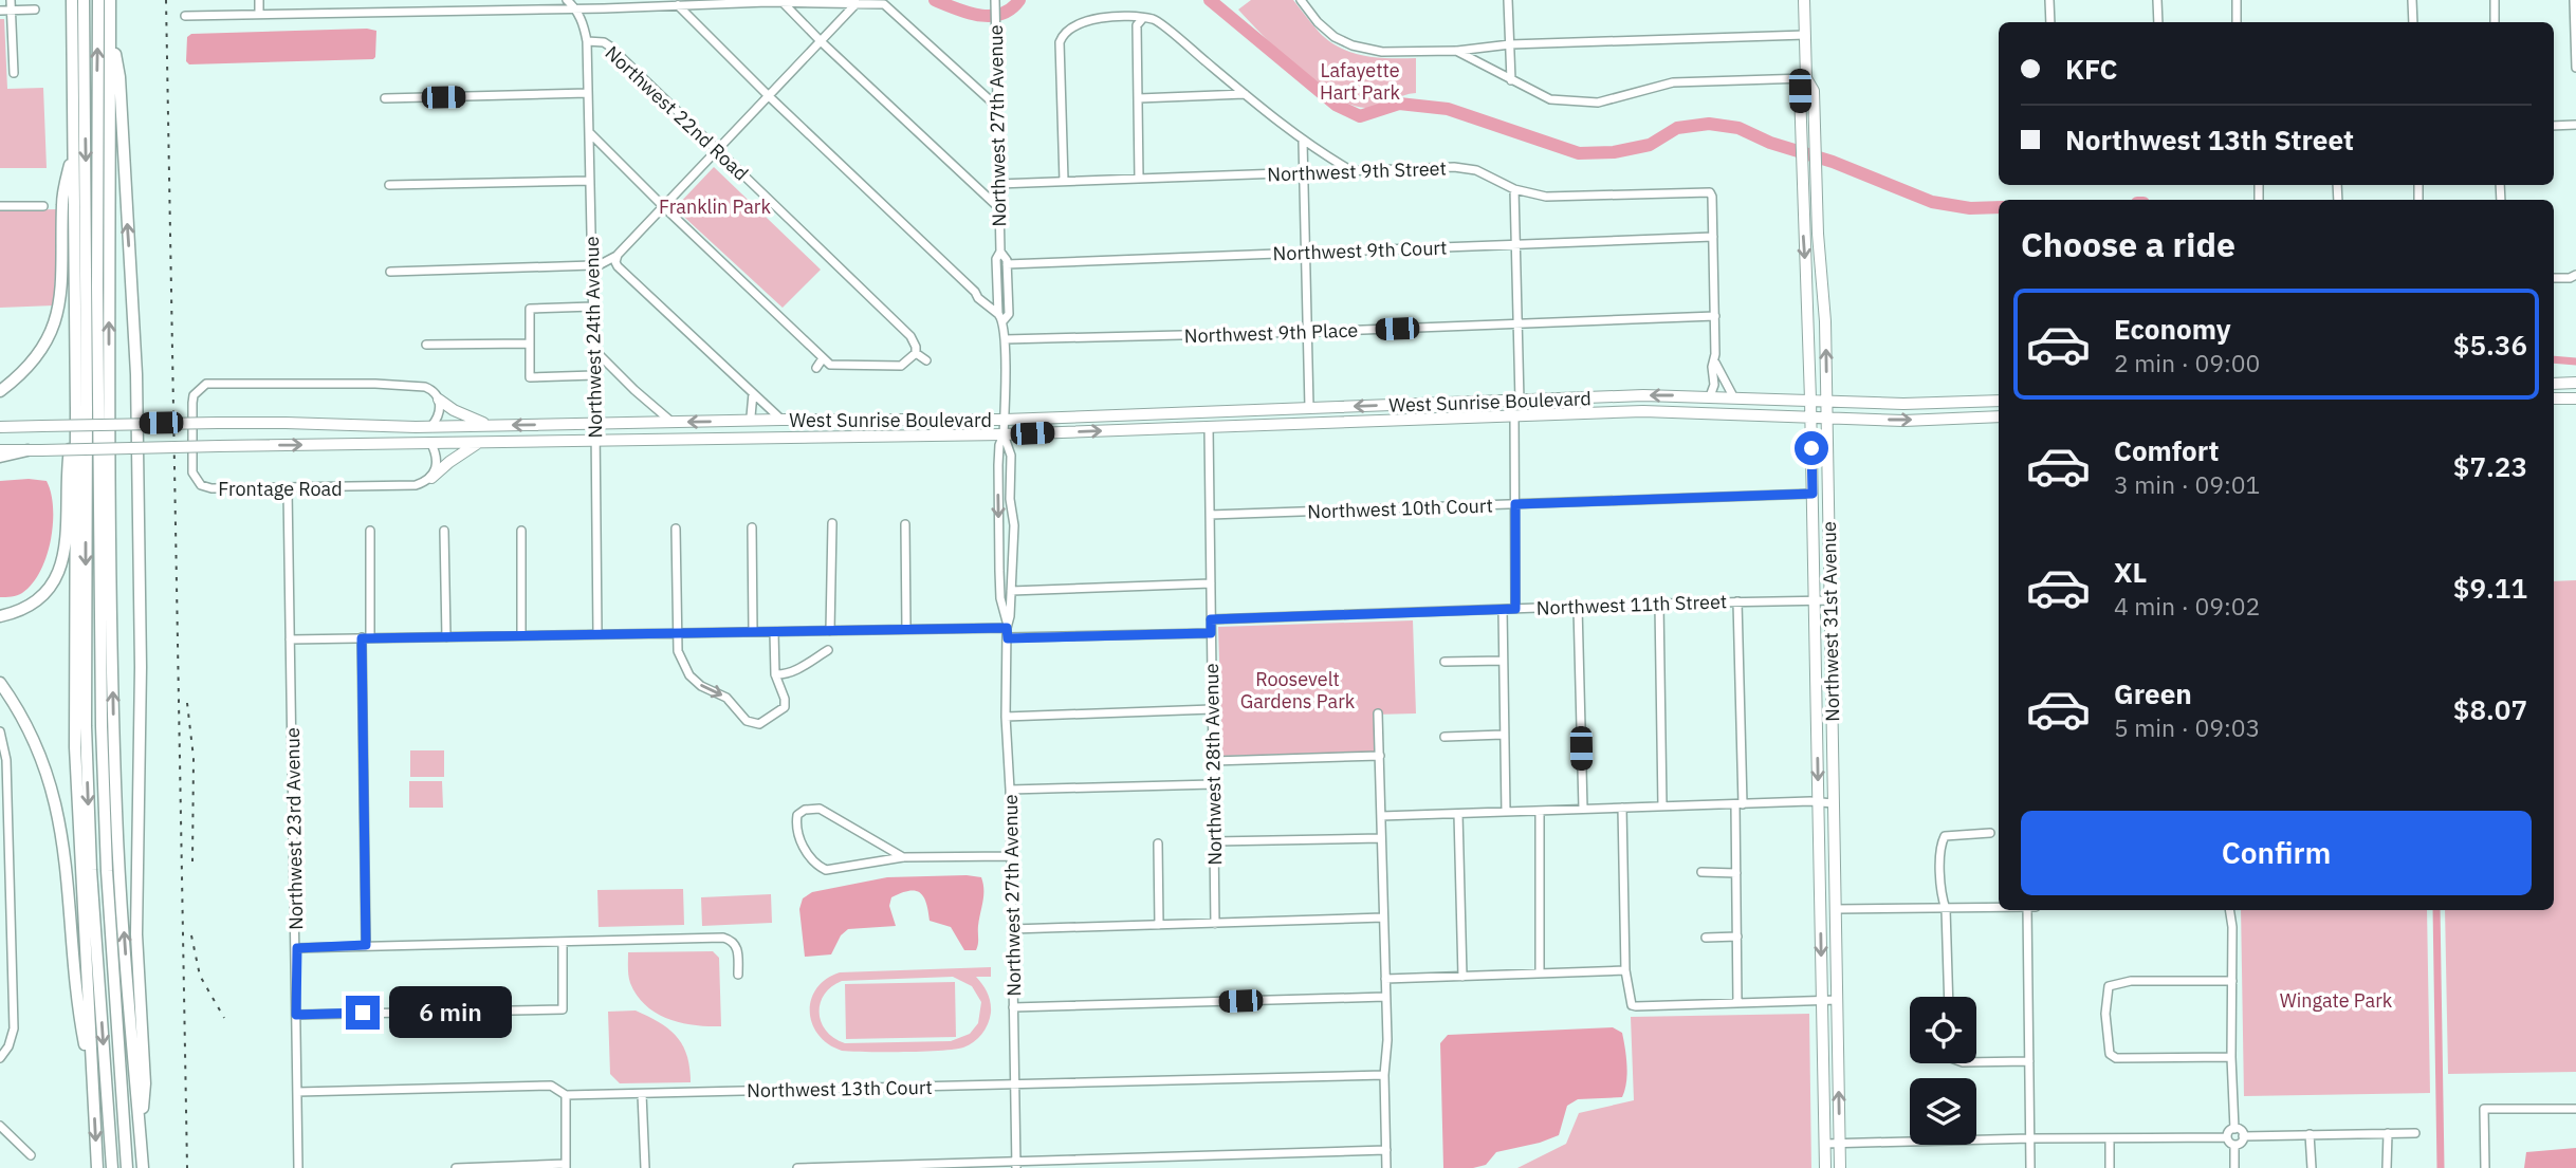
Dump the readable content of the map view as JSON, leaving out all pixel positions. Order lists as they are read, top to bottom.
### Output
{
  "streets": {
    "main road": ["West Sunrise Boulevard", "Northwest 31st Avenue"],
    "street": [
      "Northwest 22nd Road",
      "Northwest 27th Avenue",
      "Northwest 9th Street",
      "Northwest 9th Court",
      "Northwest 9th Place",
      "Northwest 24th Avenue",
      "Frontage Road",
      "Northwest 10th Court",
      "Northwest 11th Street",
      "Northwest 28th Avenue",
      "Northwest 23rd Avenue",
      "Northwest 13th Court"
    ]
  },
  "crossings": [
    ["Northwest 22nd Road", "Northwest 24th Avenue"],
    ["Northwest 27th Avenue", "Northwest 9th Street"],
    ["Northwest 27th Avenue", "Northwest 9th Court"],
    ["Northwest 27th Avenue", "Northwest 9th Place"],
    ["Northwest 27th Avenue", "West Sunrise Boulevard"],
    ["Northwest 27th Avenue", "Northwest 13th Court"],
    ["Northwest 9th Street", "Northwest 9th Court"],
    ["Northwest 24th Avenue", "West Sunrise Boulevard"],
    ["West Sunrise Boulevard", "Northwest 31st Avenue"],
    ["West Sunrise Boulevard", "Northwest 28th Avenue"],
    ["Frontage Road", "Northwest 23rd Avenue"],
    ["Northwest 10th Court", "Northwest 31st Avenue"],
    ["Northwest 10th Court", "Northwest 28th Avenue"],
    ["Northwest 11th Street", "Northwest 31st Avenue"],
    ["Northwest 11th Street", "Northwest 28th Avenue"],
    ["Northwest 23rd Avenue", "Northwest 13th Court"]
  ],
  "parks": [
    "Lafayette Hart Park",
    "Franklin Park",
    "Roosevelt Gardens Park",
    "Wingate Park"
  ],
  "page": {
    "banner": ["KFC", "Northwest 13th Street"],
    "heading": "Choose a ride",
    "list": [
      {
        "name": "Economy",
        "note": "2 min · 09:00",
        "value": "$5.36"
      },
      {
        "name": "Comfort",
        "note": "3 min · 09:01",
        "value": "$7.23"
      },
      {
        "name": "XL",
        "note": "4 min · 09:02",
        "value": "$9.11"
      },
      {
        "name": "Green",
        "note": "5 min · 09:03",
        "value": "$8.07"
      }
    ],
    "buttons": "Confirm",
    "bubble": "6 min"
  }
}
